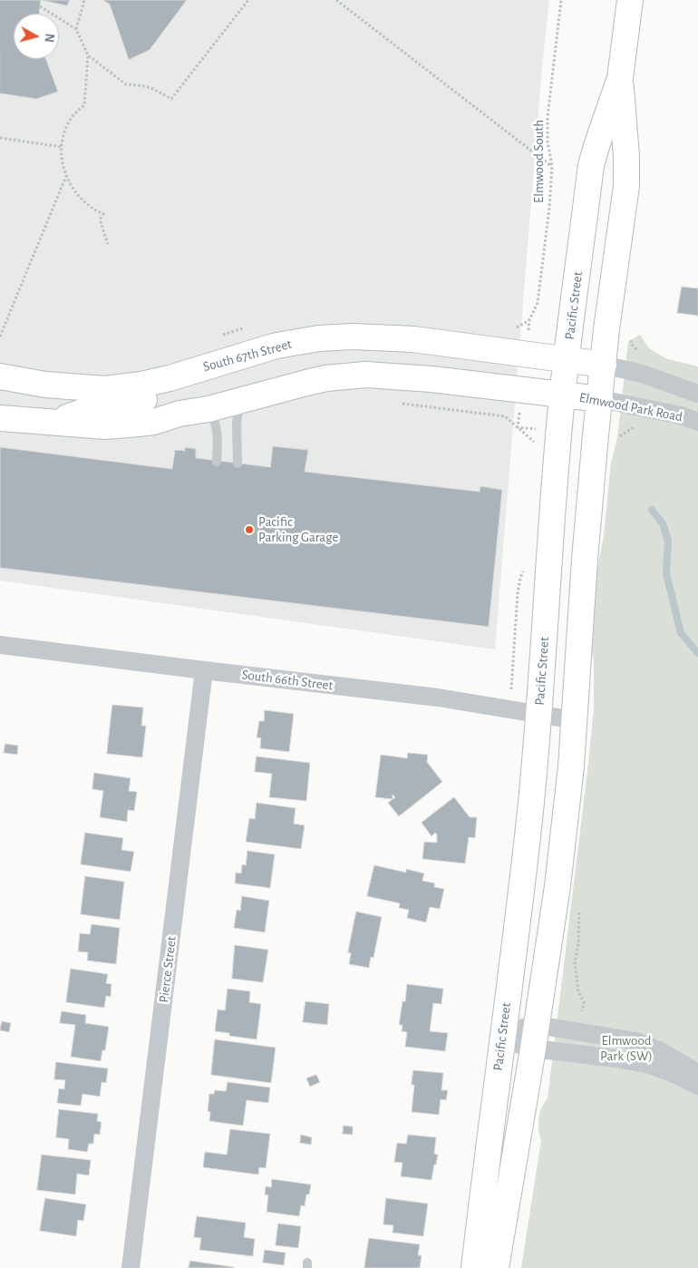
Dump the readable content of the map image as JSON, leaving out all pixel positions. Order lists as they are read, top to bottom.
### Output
{
  "streets": {
    "main road": ["Pacific Street", "South 67th Street", "Elmwood Park Road"],
    "street": ["South 66th Street", "Pierce Street"],
    "path": ["Elmwood South"]
  },
  "crossings": [
    ["Pacific Street", "South 67th Street"],
    ["Pacific Street", "Elmwood Park Road"],
    ["Pacific Street", "South 66th Street"],
    ["South 67th Street", "Elmwood Park Road"],
    ["South 66th Street", "Pierce Street"]
  ],
  "parks": ["Elmwood Park (SW)"],
  "places": ["Pacific Parking Garage"],
  "north": "right"
}
